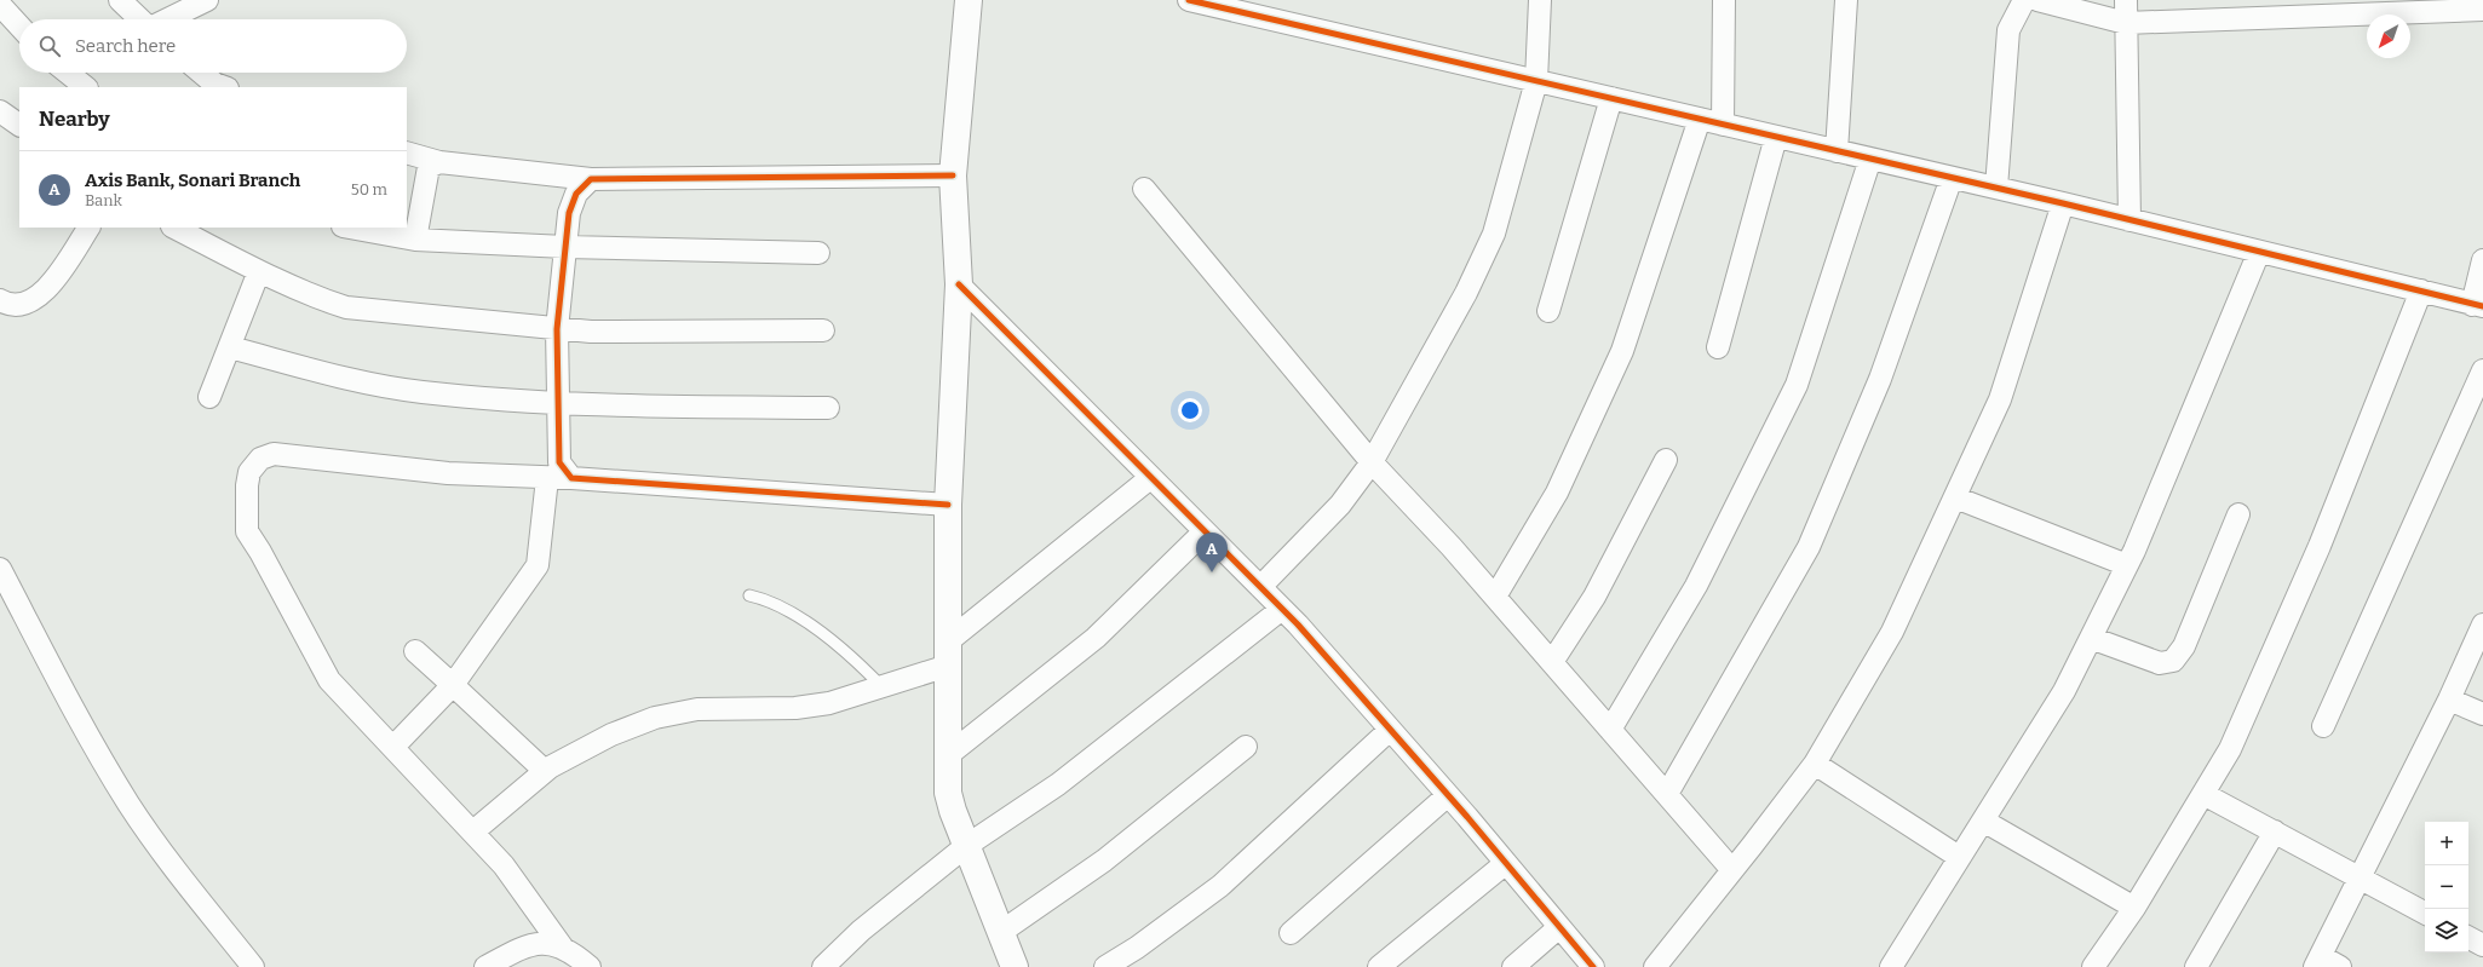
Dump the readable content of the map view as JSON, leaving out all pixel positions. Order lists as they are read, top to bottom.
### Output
{
  "north": "bottom left",
  "page": {
    "search": "Search here",
    "heading": "Nearby",
    "list": [
      {
        "mark": "A",
        "name": "Axis Bank, Sonari Branch",
        "note": "Bank",
        "value": "50 m"
      }
    ],
    "pins": "A",
    "map_buttons": ["+", "−"]
  }
}
